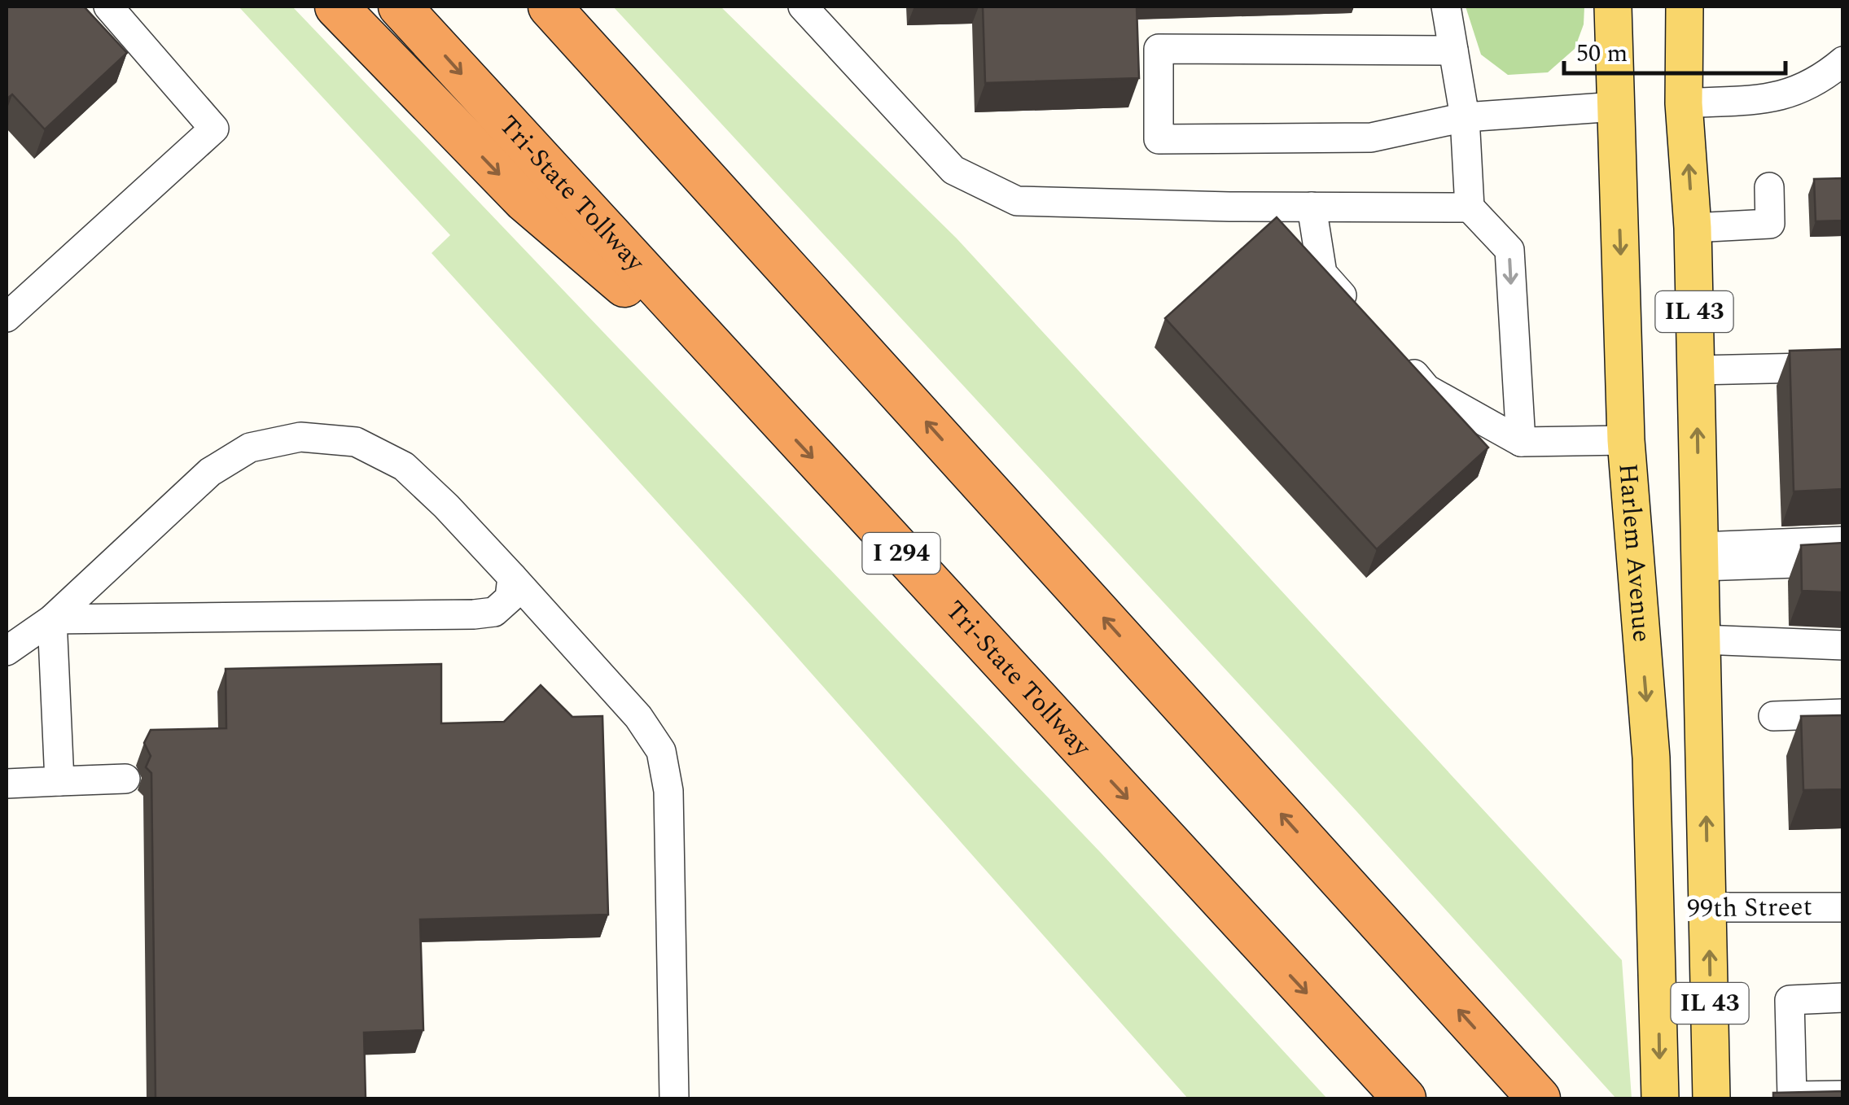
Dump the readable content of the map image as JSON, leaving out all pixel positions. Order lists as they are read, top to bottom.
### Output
{
  "streets": {
    "highway": ["Tri-State Tollway", "I 294"],
    "main road": ["IL 43", "Harlem Avenue", "99th Street"]
  },
  "crossings": [
    ["IL 43", "99th Street"],
    ["Harlem Avenue", "99th Street"]
  ],
  "scale_bar": "50 m"
}
